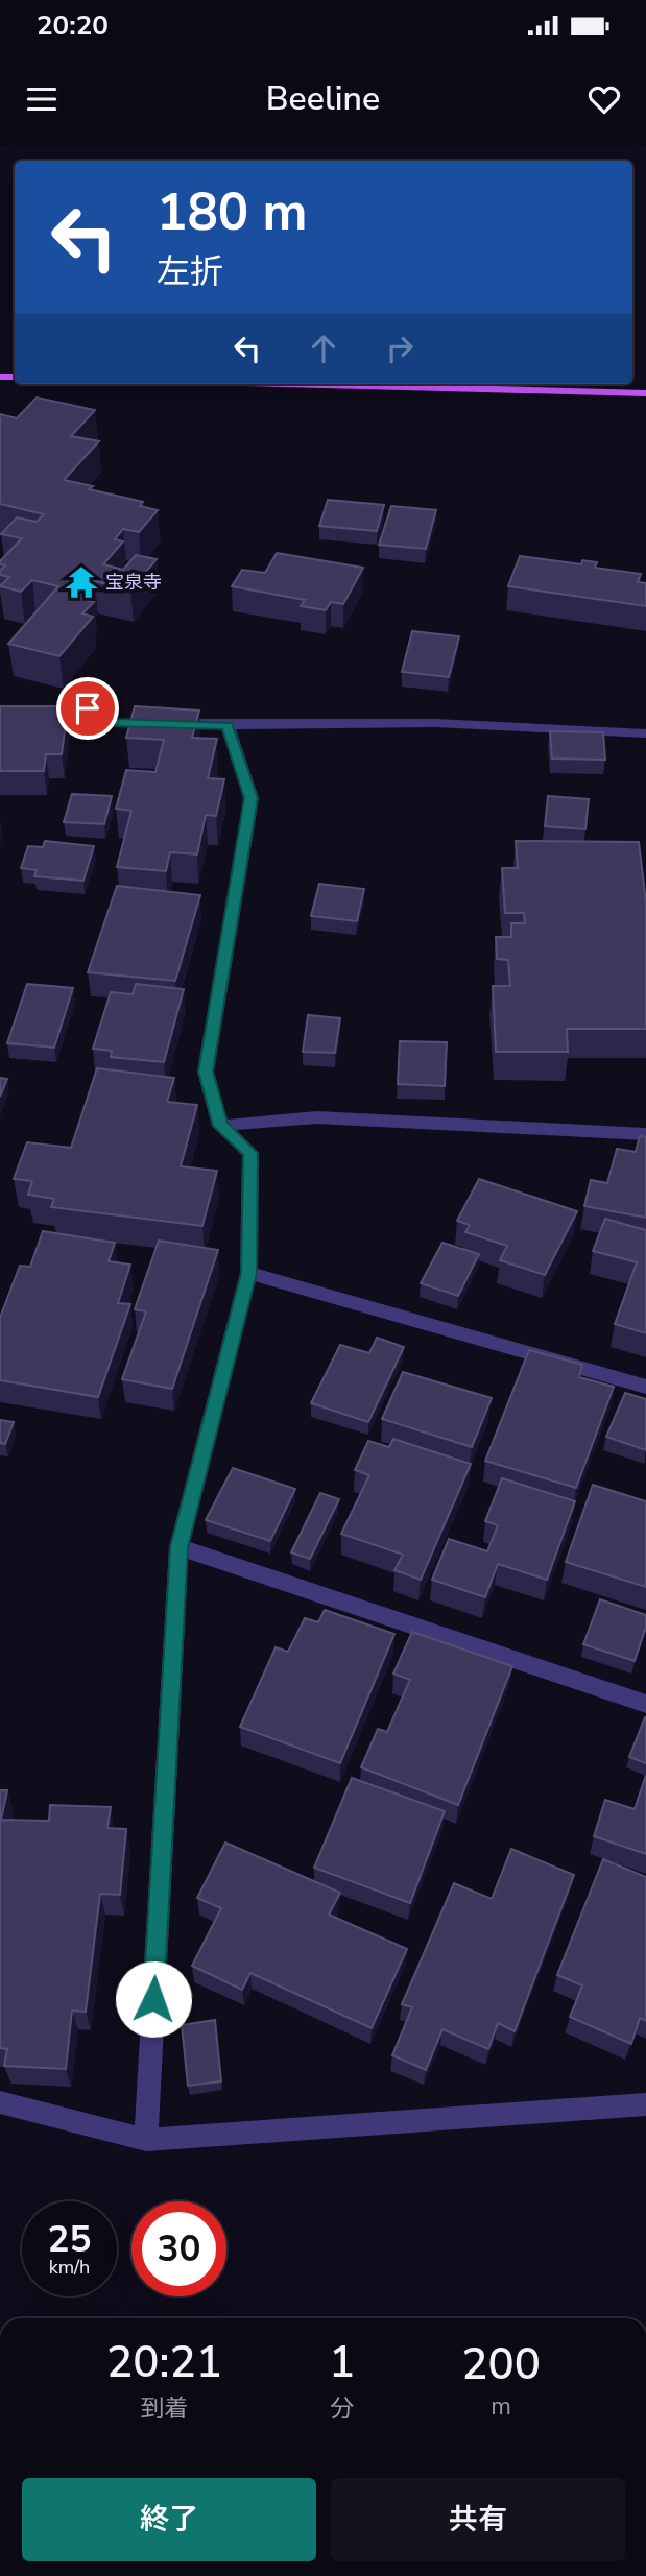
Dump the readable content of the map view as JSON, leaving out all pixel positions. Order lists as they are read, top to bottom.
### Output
{
  "places": {
    "temple": ["宝泉寺"]
  },
  "page": {
    "status": "20:20",
    "header": "Beeline",
    "turn": ["180 m", "左折"],
    "speed": "25 km/h",
    "limit": "30",
    "eta": [
      "20:21",
      "到着",
      "1",
      "分",
      "200",
      "m"
    ],
    "buttons": ["終了", "共有"]
  }
}
